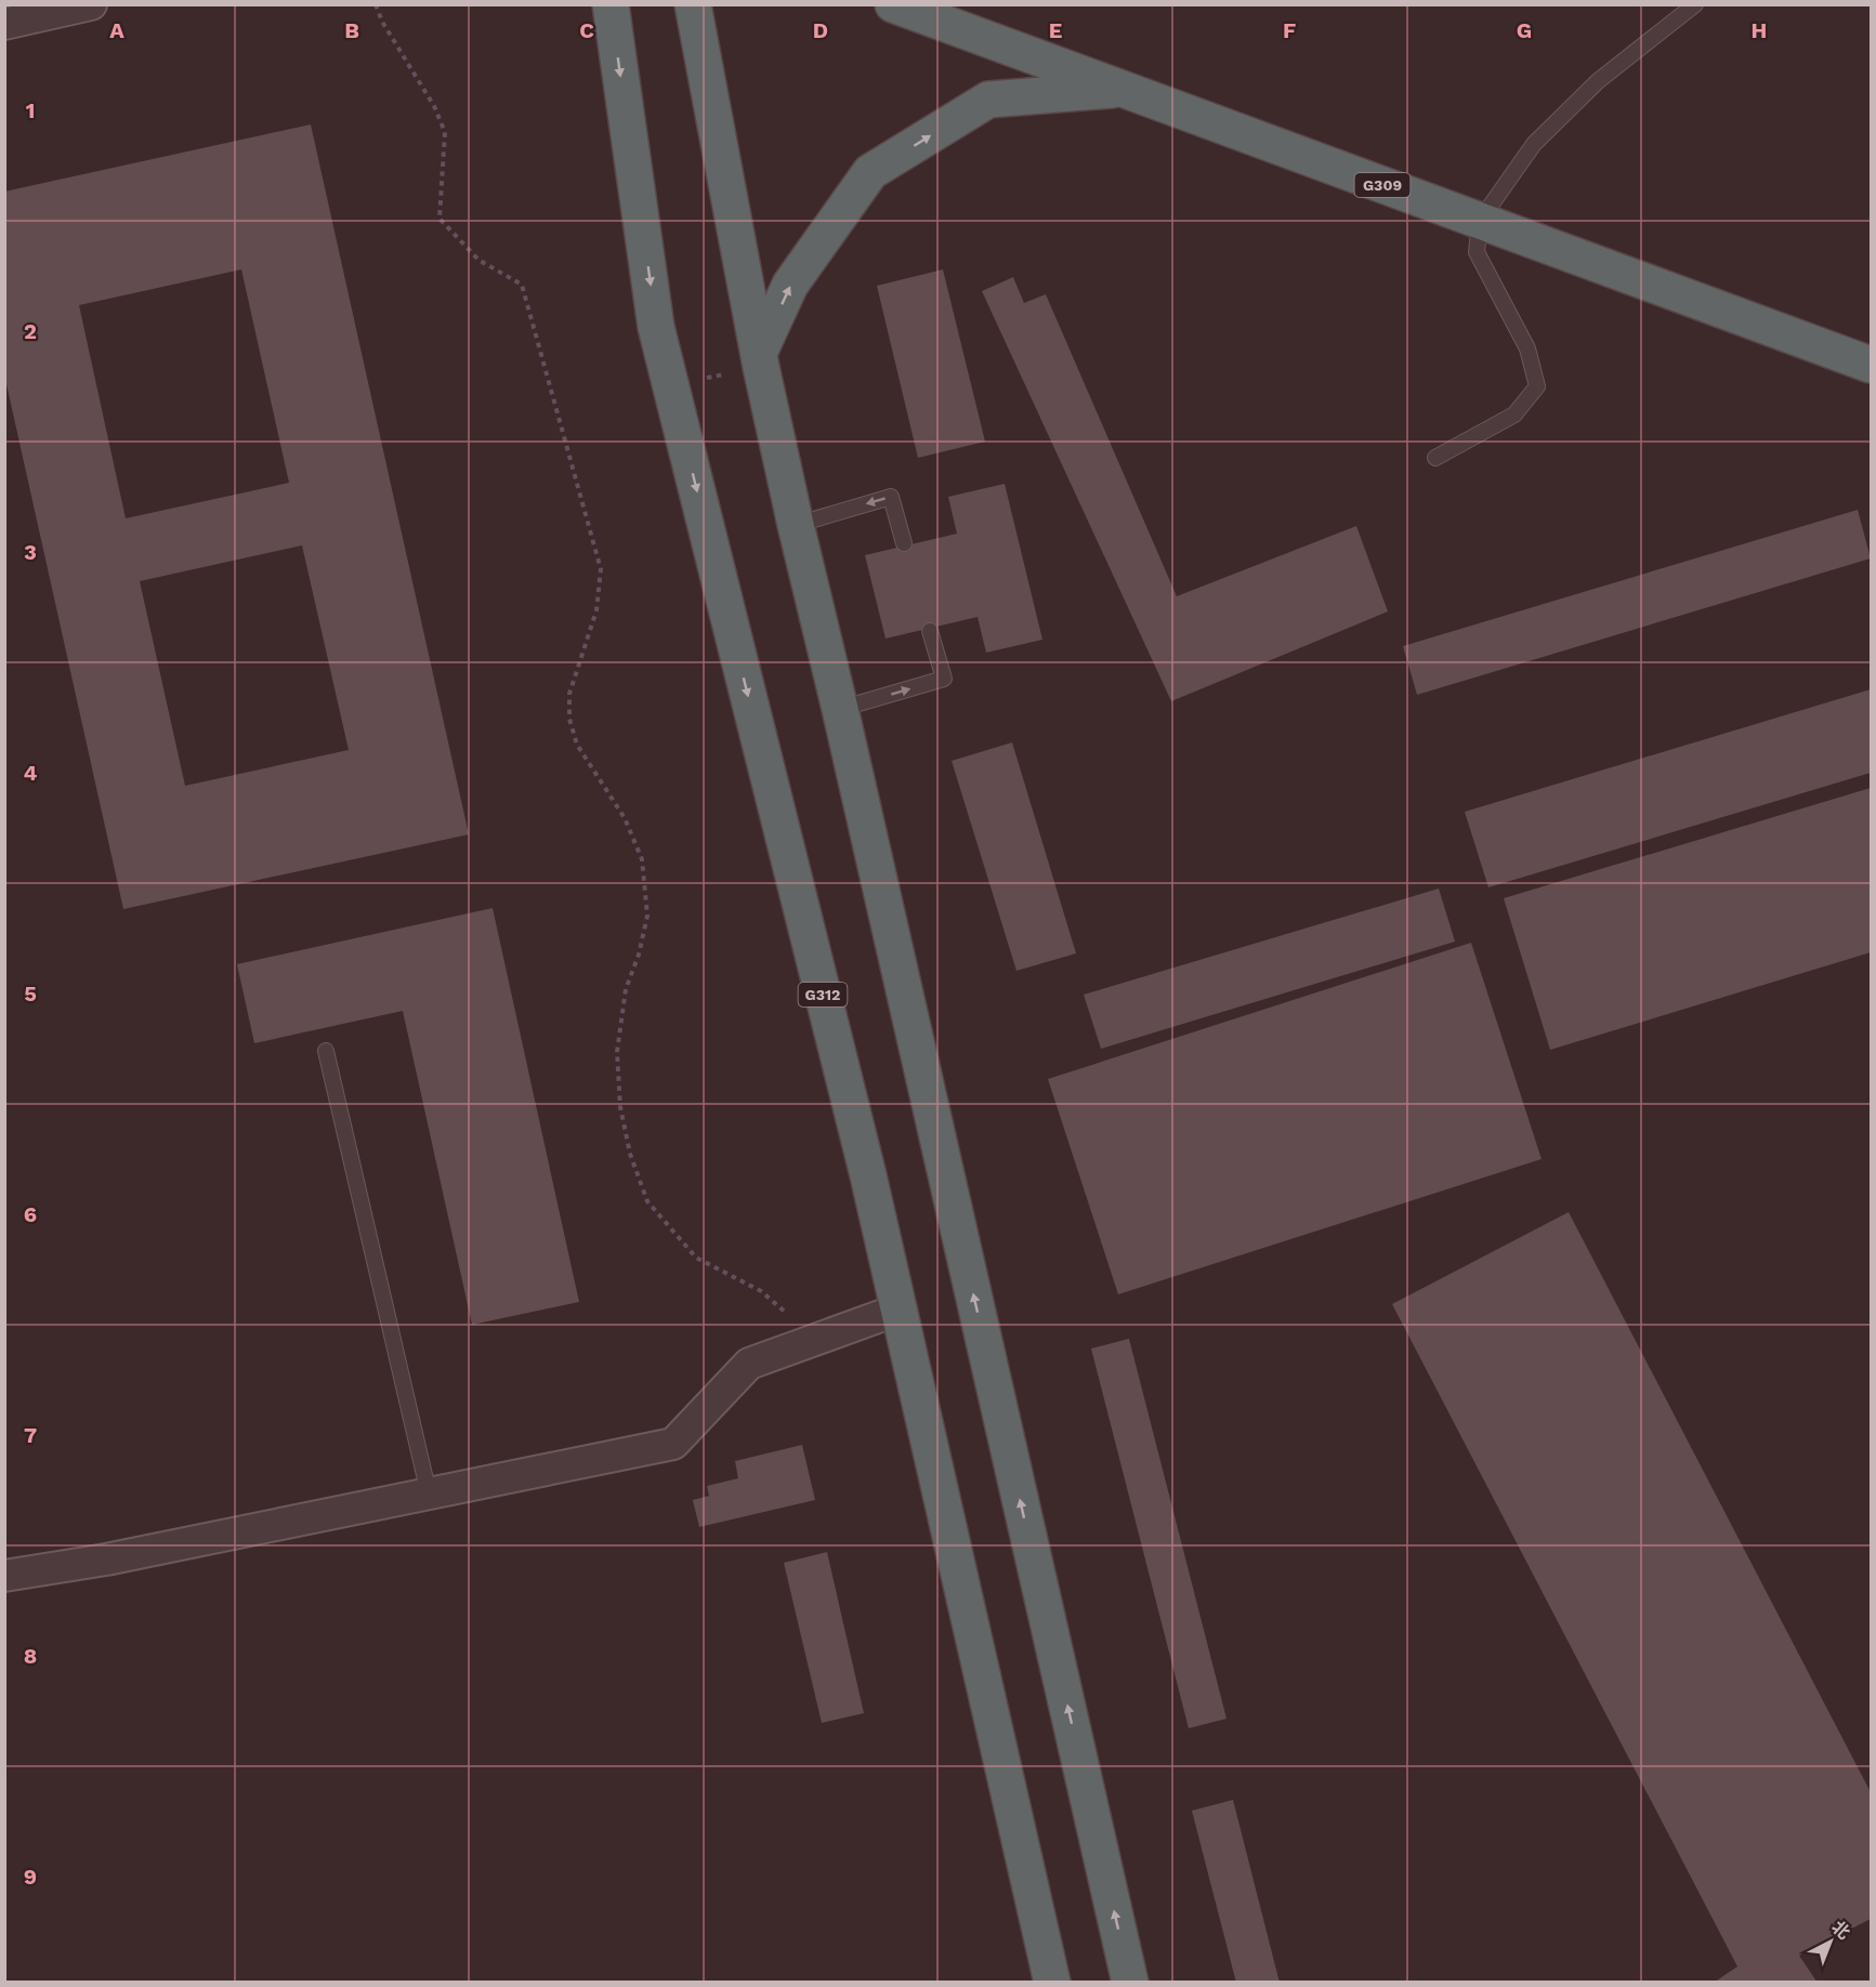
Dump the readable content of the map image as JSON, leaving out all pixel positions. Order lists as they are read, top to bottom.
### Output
{
  "streets": {
    "highway": ["G309", "G312"]
  },
  "north": "top right",
  "grid": {
    "columns": [
      "A",
      "B",
      "C",
      "D",
      "E",
      "F",
      "G",
      "H"
    ],
    "rows": [
      "1",
      "2",
      "3",
      "4",
      "5",
      "6",
      "7",
      "8",
      "9"
    ]
  }
}
